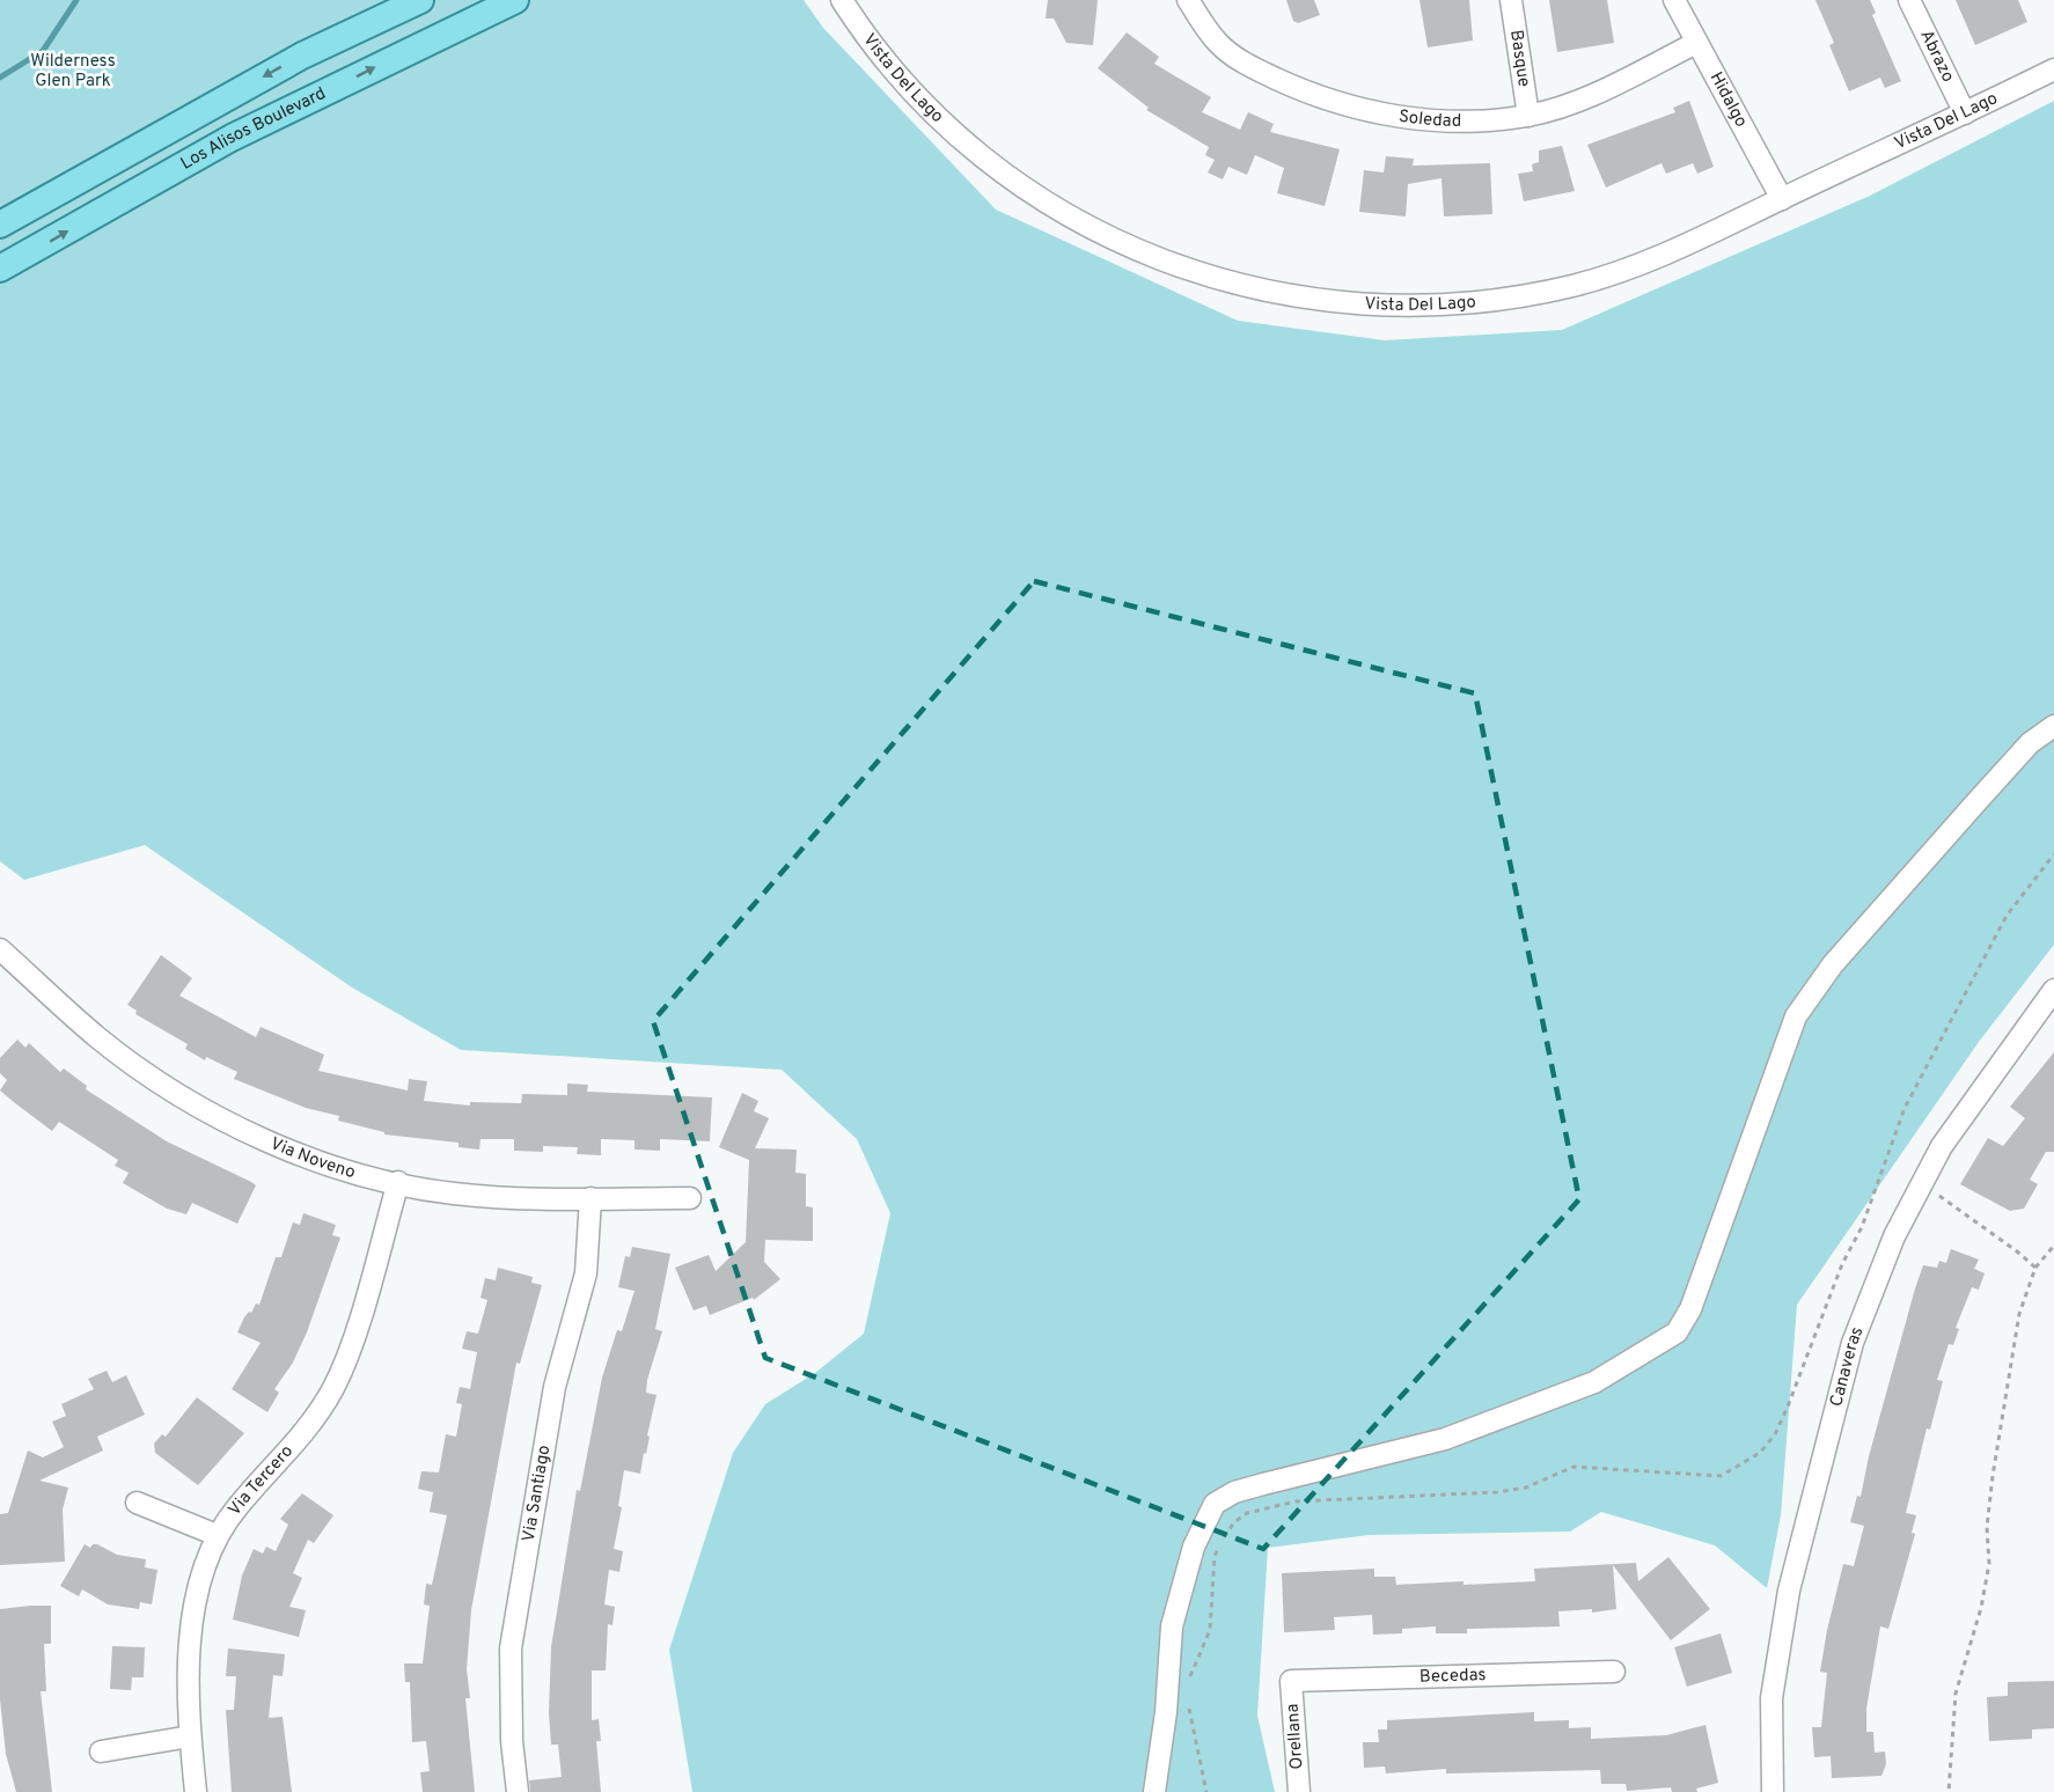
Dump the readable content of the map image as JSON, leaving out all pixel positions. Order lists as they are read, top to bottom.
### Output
{
  "streets": {
    "main road": ["Los Alisos Boulevard"],
    "street": [
      "Abrazo",
      "Basque",
      "Vista Del Lago",
      "Hidalgo",
      "Soledad",
      "Via Noveno",
      "Canaveras",
      "Via Tercero",
      "Via Santiago",
      "Becedas",
      "Orellana"
    ]
  },
  "crossings": [
    ["Abrazo", "Vista Del Lago"],
    ["Basque", "Soledad"],
    ["Vista Del Lago", "Hidalgo"],
    ["Hidalgo", "Soledad"],
    ["Via Noveno", "Via Tercero"],
    ["Via Noveno", "Via Santiago"],
    ["Becedas", "Orellana"]
  ],
  "parks": ["Wilderness Glen Park"]
}
